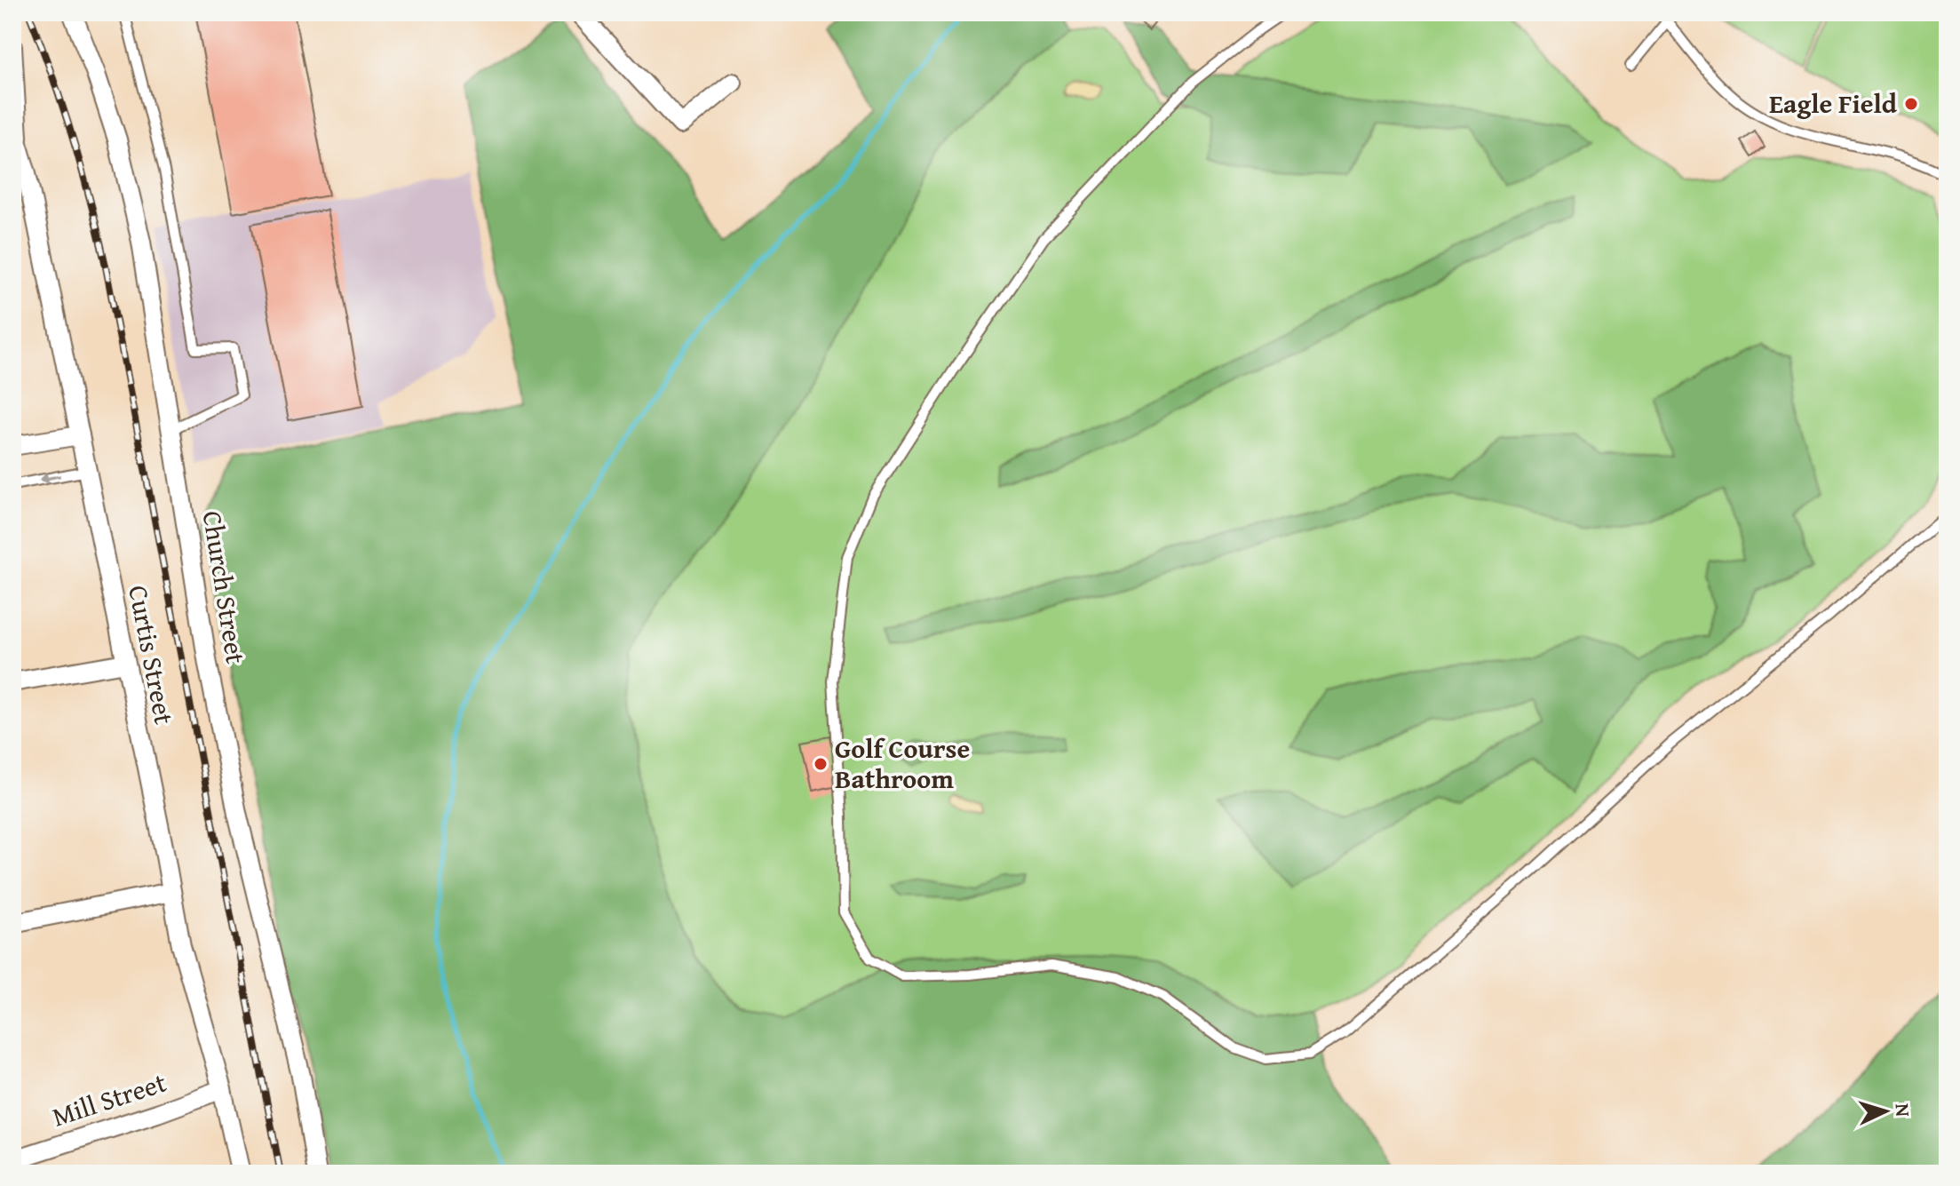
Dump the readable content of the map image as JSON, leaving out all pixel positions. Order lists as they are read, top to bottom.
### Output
{
  "streets": {
    "street": ["Church Street", "Curtis Street", "Mill Street"]
  },
  "crossings": [
    ["Curtis Street", "Mill Street"]
  ],
  "places": ["Eagle Field", "Golf Course Bathroom"],
  "north": "right"
}
